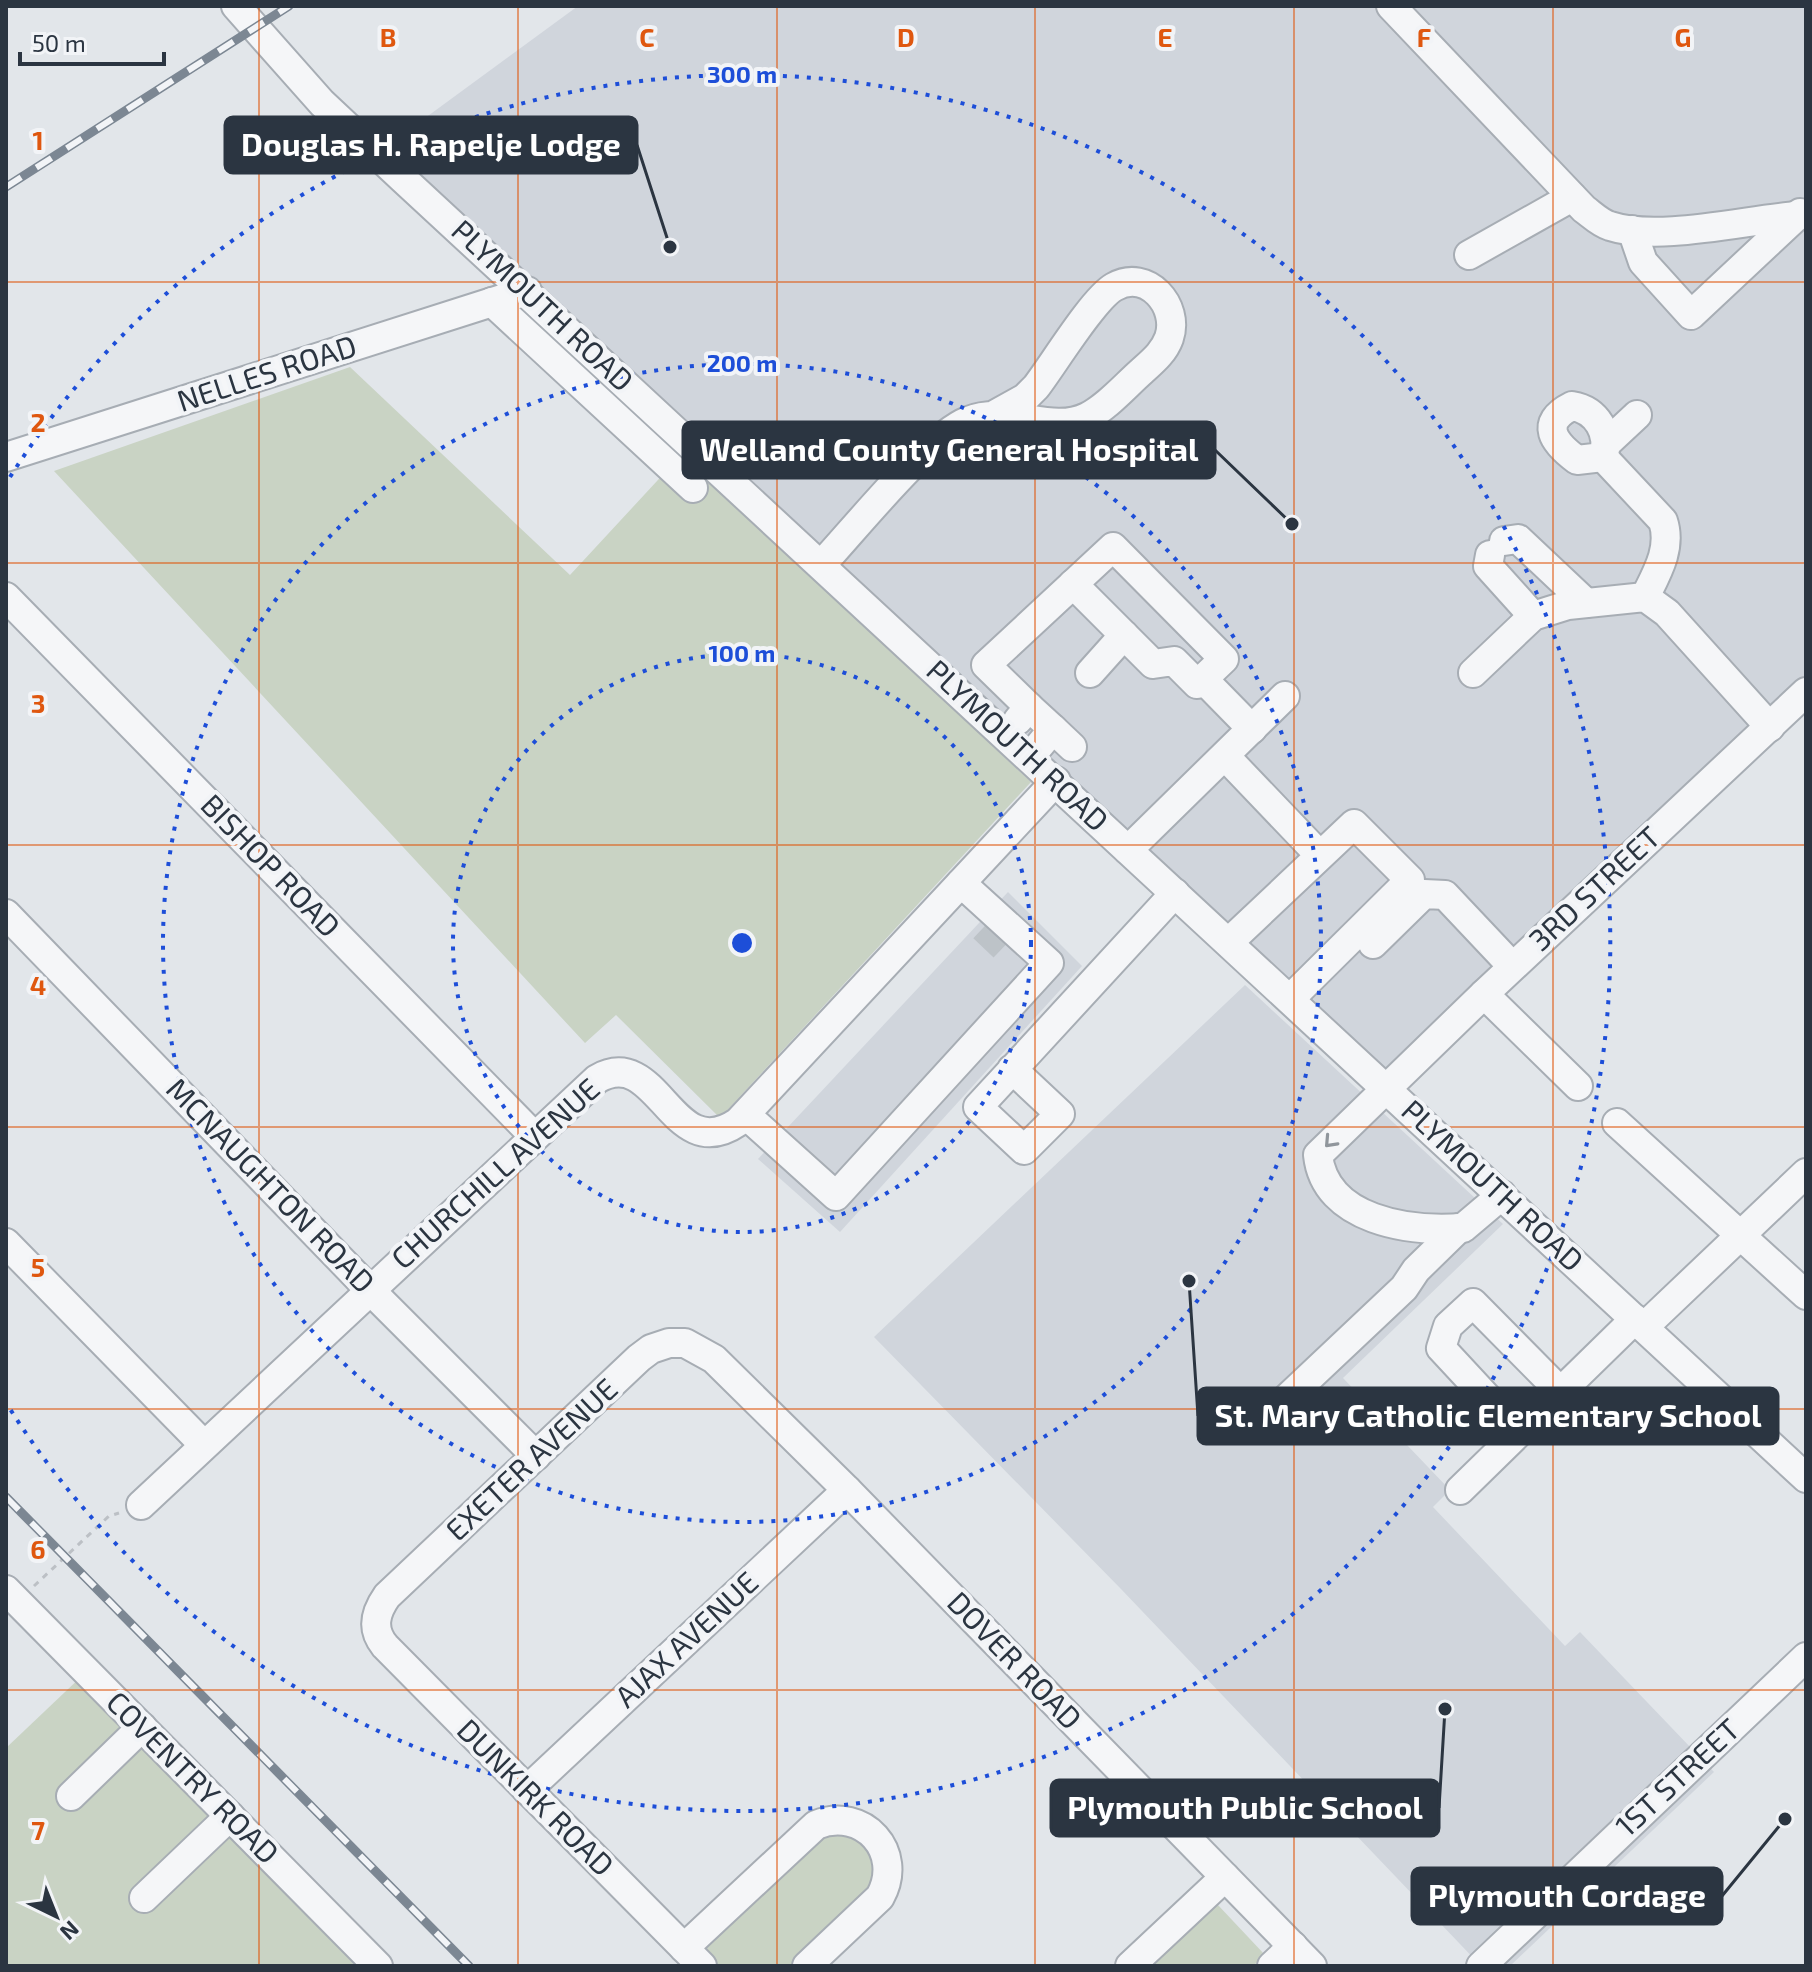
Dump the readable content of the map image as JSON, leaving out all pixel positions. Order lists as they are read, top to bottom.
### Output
{
  "streets": {
    "street": [
      "PLYMOUTH ROAD",
      "NELLES ROAD",
      "BISHOP ROAD",
      "3RD STREET",
      "CHURCHILL AVENUE",
      "MCNAUGHTON ROAD",
      "EXETER AVENUE",
      "AJAX AVENUE",
      "DOVER ROAD",
      "COVENTRY ROAD",
      "1ST STREET",
      "DUNKIRK ROAD"
    ]
  },
  "crossings": [
    ["PLYMOUTH ROAD", "NELLES ROAD"],
    ["PLYMOUTH ROAD", "3RD STREET"],
    ["PLYMOUTH ROAD", "CHURCHILL AVENUE"],
    ["BISHOP ROAD", "CHURCHILL AVENUE"],
    ["CHURCHILL AVENUE", "MCNAUGHTON ROAD"],
    ["MCNAUGHTON ROAD", "EXETER AVENUE"],
    ["EXETER AVENUE", "DOVER ROAD"],
    ["EXETER AVENUE", "DUNKIRK ROAD"],
    ["AJAX AVENUE", "DOVER ROAD"],
    ["AJAX AVENUE", "DUNKIRK ROAD"]
  ],
  "places": [
    "Douglas H. Rapelje Lodge",
    "Welland County General Hospital",
    "St. Mary Catholic Elementary School",
    "Plymouth Public School",
    "Plymouth Cordage"
  ],
  "scale_bar": "50 m",
  "north": "bottom right",
  "grid": {
    "columns": [
      "B",
      "C",
      "D",
      "E",
      "F",
      "G"
    ],
    "rows": [
      "1",
      "2",
      "3",
      "4",
      "5",
      "6",
      "7"
    ]
  },
  "rings": ["300 m", "200 m", "100 m"]
}
